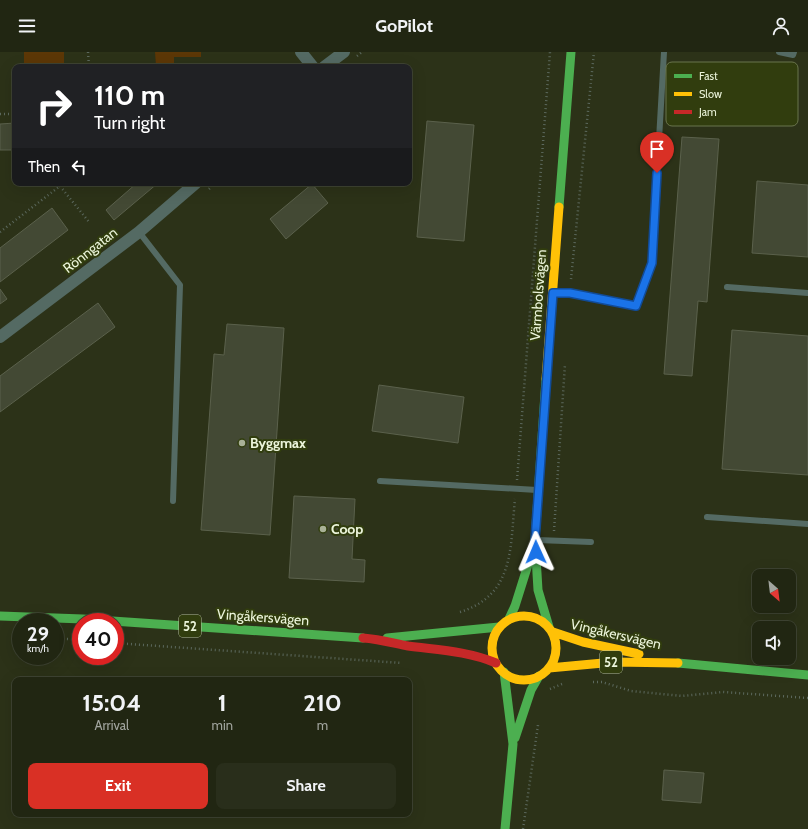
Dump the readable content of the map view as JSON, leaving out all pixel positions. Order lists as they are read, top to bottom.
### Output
{
  "streets": {
    "main road": ["Värmbolsvägen", "Vingåkersvägen", "52"],
    "street": ["Rönngatan"]
  },
  "crossings": [
    ["Värmbolsvägen", "Vingåkersvägen"]
  ],
  "places": ["Byggmax", "Coop"],
  "legend": ["Fast", "Slow", "Jam"],
  "north": "bottom right",
  "page": {
    "header": "GoPilot",
    "turn": ["110 m", "Turn right"],
    "then": "Then",
    "speed": "29 km/h",
    "limit": "40",
    "eta": [
      "15:04",
      "Arrival",
      "1",
      "min",
      "210",
      "m"
    ],
    "buttons": ["Exit", "Share"]
  }
}
